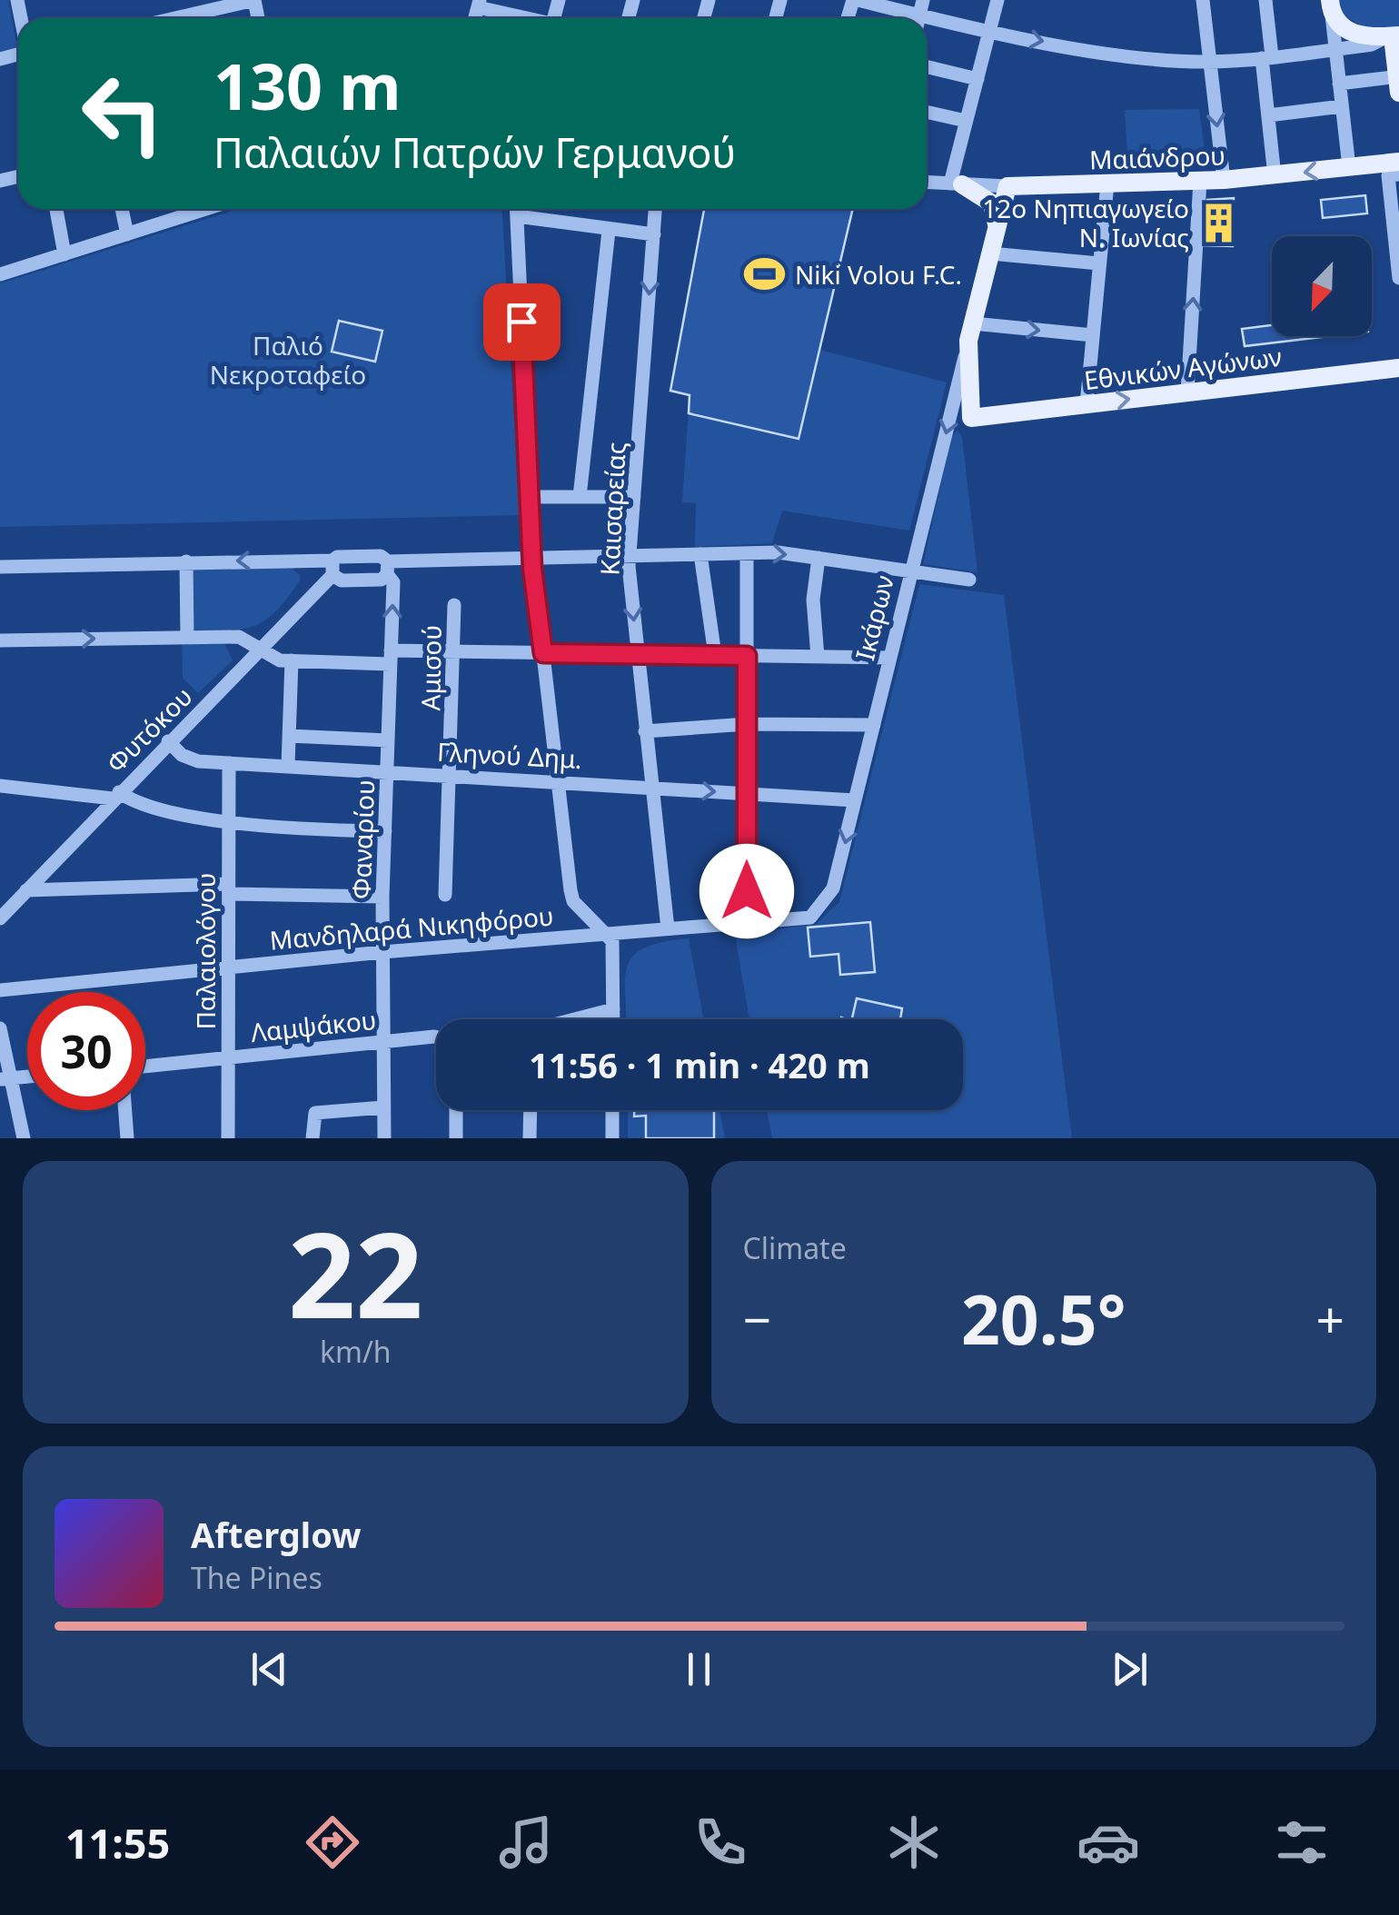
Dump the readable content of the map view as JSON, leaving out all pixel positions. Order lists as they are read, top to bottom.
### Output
{
  "streets": {
    "main road": ["Μαιάνδρου", "Εθνικών Αγώνων", "Ικάρων"],
    "street": [
      "Καισαρείας",
      "Αμισού",
      "Φυτόκου",
      "Γληνού Δημ.",
      "Φαναρίου",
      "Μανδηλαρά Νικηφόρου",
      "Παλαιολόγου",
      "Λαμψάκου"
    ]
  },
  "crossings": [
    ["Μαιάνδρου", "Ικάρων"],
    ["Εθνικών Αγώνων", "Ικάρων"],
    ["Καισαρείας", "Γληνού Δημ."],
    ["Καισαρείας", "Μανδηλαρά Νικηφόρου"],
    ["Ικάρων", "Γληνού Δημ."],
    ["Ικάρων", "Μανδηλαρά Νικηφόρου"],
    ["Αμισού", "Γληνού Δημ."],
    ["Φυτόκου", "Γληνού Δημ."],
    ["Γληνού Δημ.", "Φαναρίου"],
    ["Γληνού Δημ.", "Παλαιολόγου"],
    ["Φαναρίου", "Μανδηλαρά Νικηφόρου"],
    ["Φαναρίου", "Λαμψάκου"],
    ["Μανδηλαρά Νικηφόρου", "Παλαιολόγου"],
    ["Παλαιολόγου", "Λαμψάκου"]
  ],
  "one_way": ["Ικάρων"],
  "parks": ["Παλιό Νεκροταφείο"],
  "places": {
    "building": ["12ο Νηπιαγωγείο Ν. Ιωνίας"],
    "sports": ["Niki Volou F.C."]
  },
  "north": "bottom left",
  "page": {
    "turn": ["130 m", "Παλαιών Πατρών Γερμανού"],
    "limit": "30",
    "trip": "11:56 · 1 min · 420 m",
    "tile": [
      ["22", "km/h"],
      "Climate"
    ],
    "heat": ["−", "20.5°", "+"],
    "song": ["Afterglow", "The Pines"],
    "tabs": "11:55"
  }
}
